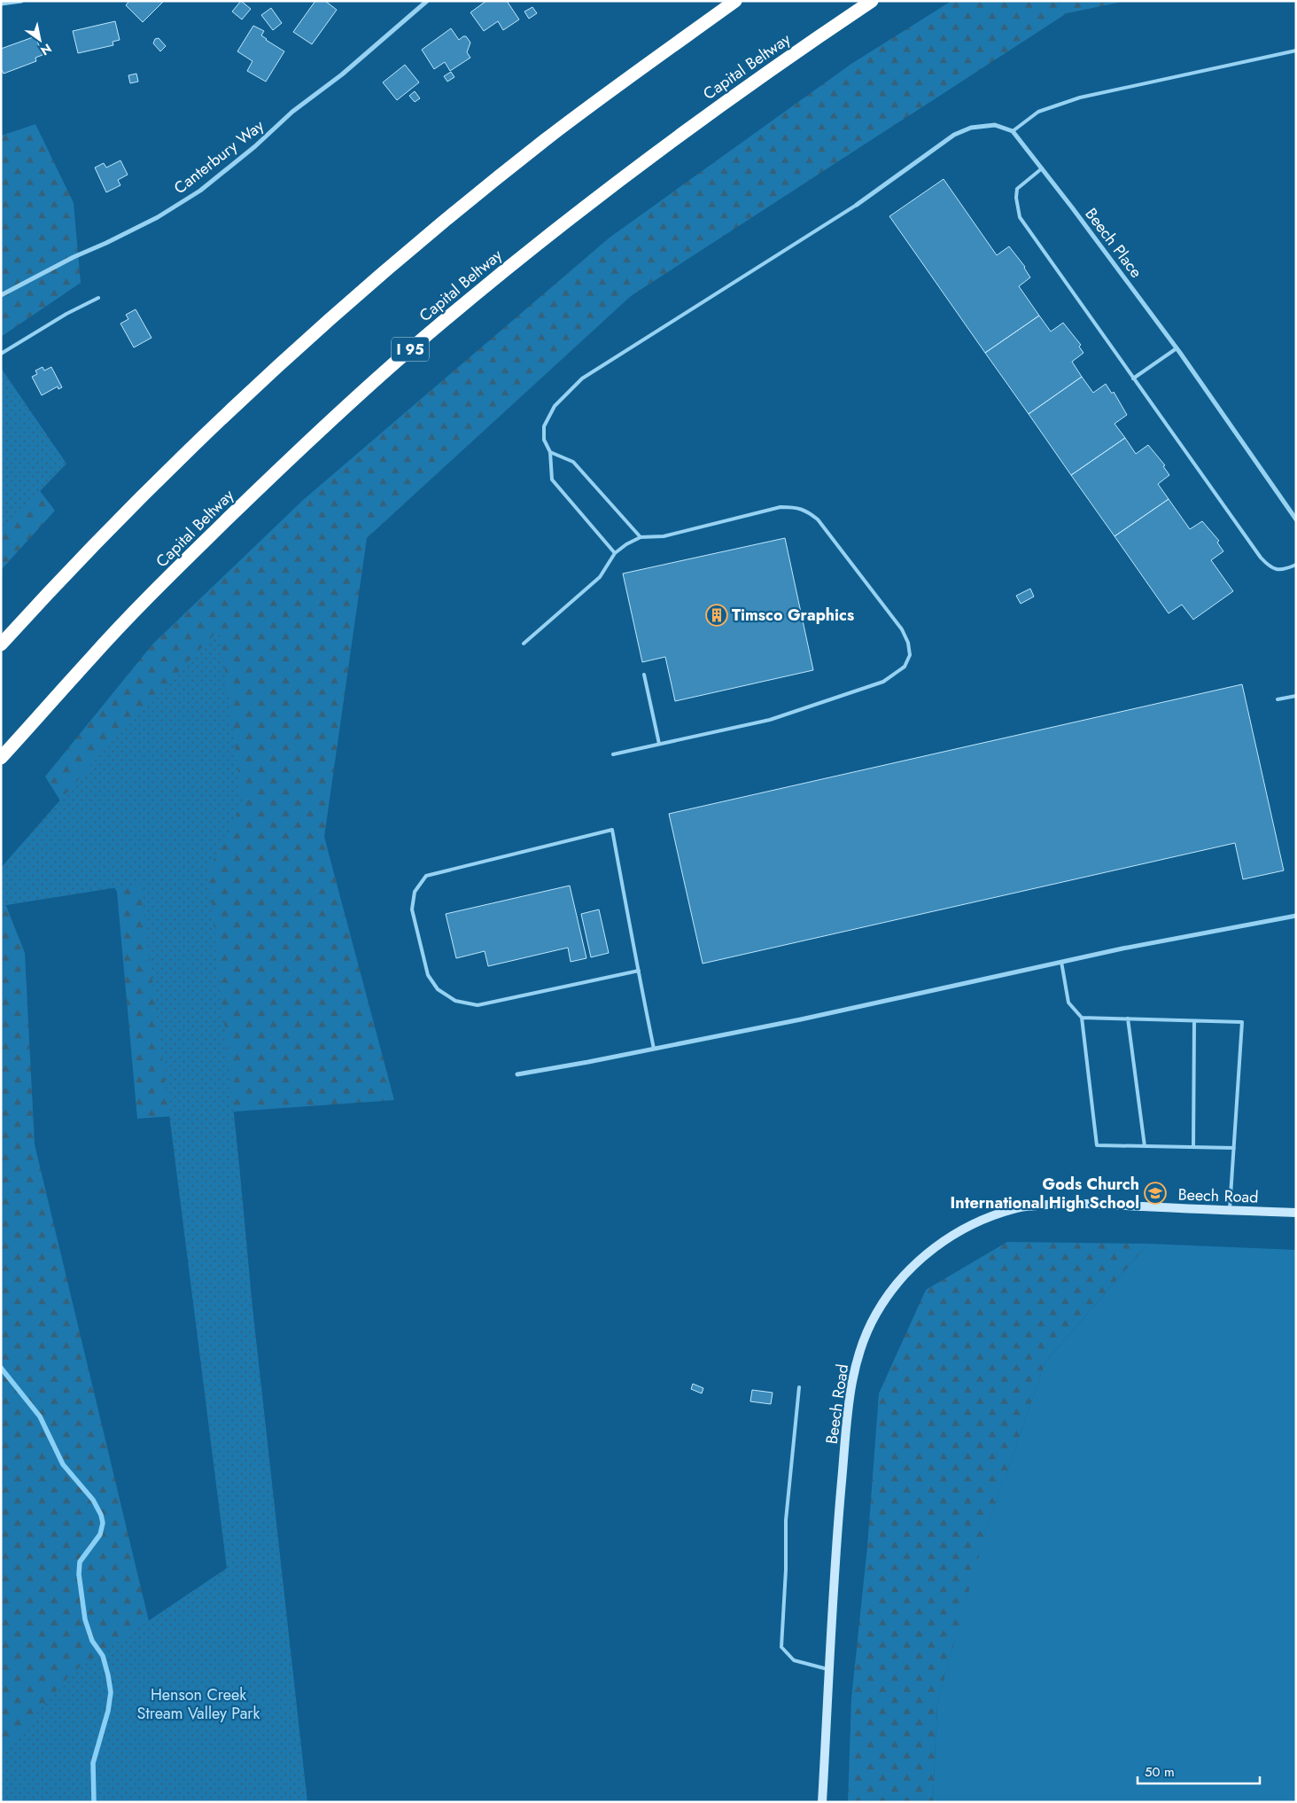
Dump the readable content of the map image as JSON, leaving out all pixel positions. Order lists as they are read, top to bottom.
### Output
{
  "streets": {
    "highway": ["Capital Beltway", "I 95"],
    "street": ["Canterbury Way", "Beech Place", "Beech Road"]
  },
  "parks": ["Henson Creek Stream Valley Park"],
  "places": {
    "building": ["Timsco Graphics"],
    "school or university": ["Gods Church International High School"]
  },
  "scale_bar": "50 m",
  "north": "bottom right"
}
